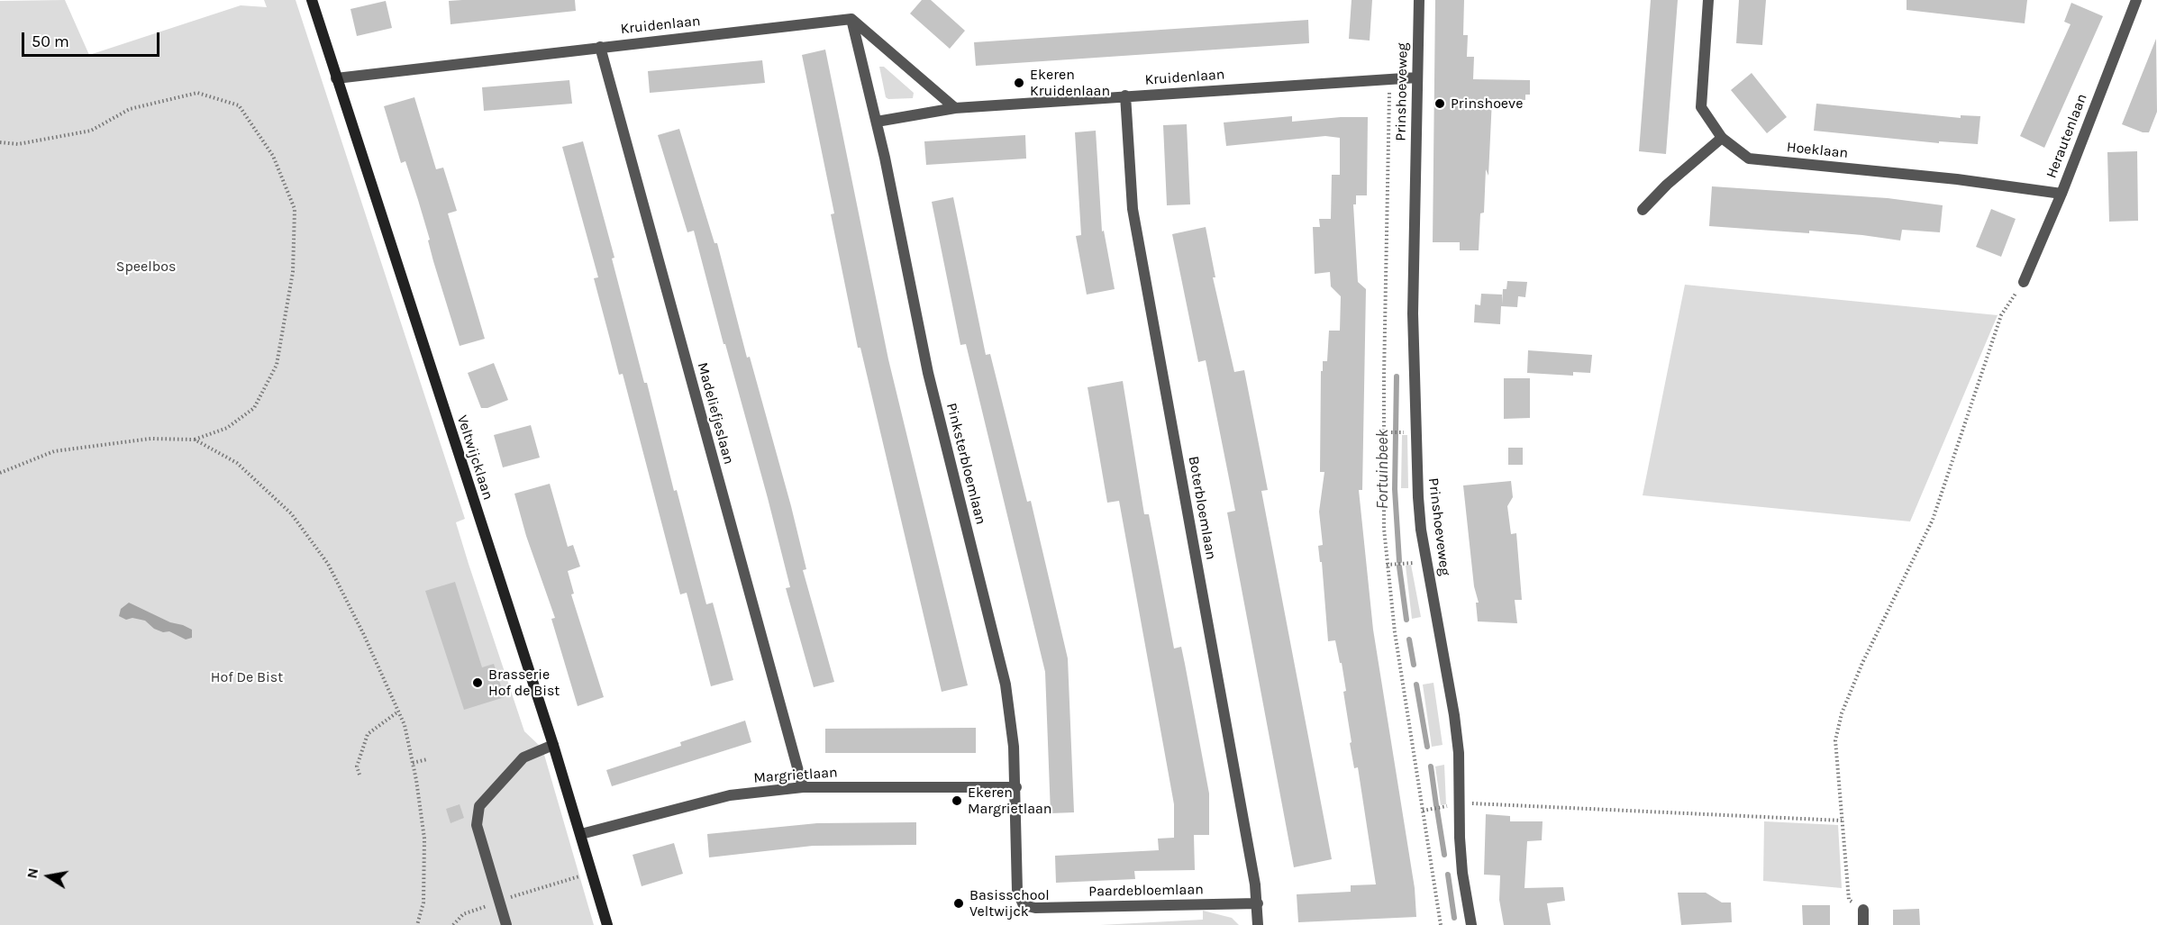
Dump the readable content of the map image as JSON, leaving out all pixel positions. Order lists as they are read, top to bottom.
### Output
{
  "streets": {
    "street": [
      "Kruidenlaan",
      "Prinshoeveweg",
      "Herautenlaan",
      "Hoeklaan",
      "Madeliefjeslaan",
      "Veltwijcklaan",
      "Pinksterbloemlaan",
      "Boterbloemlaan",
      "Margrietlaan",
      "Paardebloemlaan"
    ]
  },
  "crossings": [
    ["Kruidenlaan", "Prinshoeveweg"],
    ["Kruidenlaan", "Madeliefjeslaan"],
    ["Kruidenlaan", "Veltwijcklaan"],
    ["Kruidenlaan", "Pinksterbloemlaan"],
    ["Kruidenlaan", "Boterbloemlaan"],
    ["Herautenlaan", "Hoeklaan"],
    ["Madeliefjeslaan", "Margrietlaan"],
    ["Veltwijcklaan", "Margrietlaan"],
    ["Pinksterbloemlaan", "Margrietlaan"],
    ["Pinksterbloemlaan", "Paardebloemlaan"],
    ["Boterbloemlaan", "Paardebloemlaan"]
  ],
  "water": ["Fortuinbeek"],
  "parks": ["Speelbos", "Hof De Bist"],
  "places": [
    "Ekeren Kruidenlaan",
    "Prinshoeve",
    "Brasserie Hof de Bist",
    "Ekeren Margrietlaan",
    "Basisschool Veltwijck"
  ],
  "scale_bar": "50 m",
  "north": "left"
}
